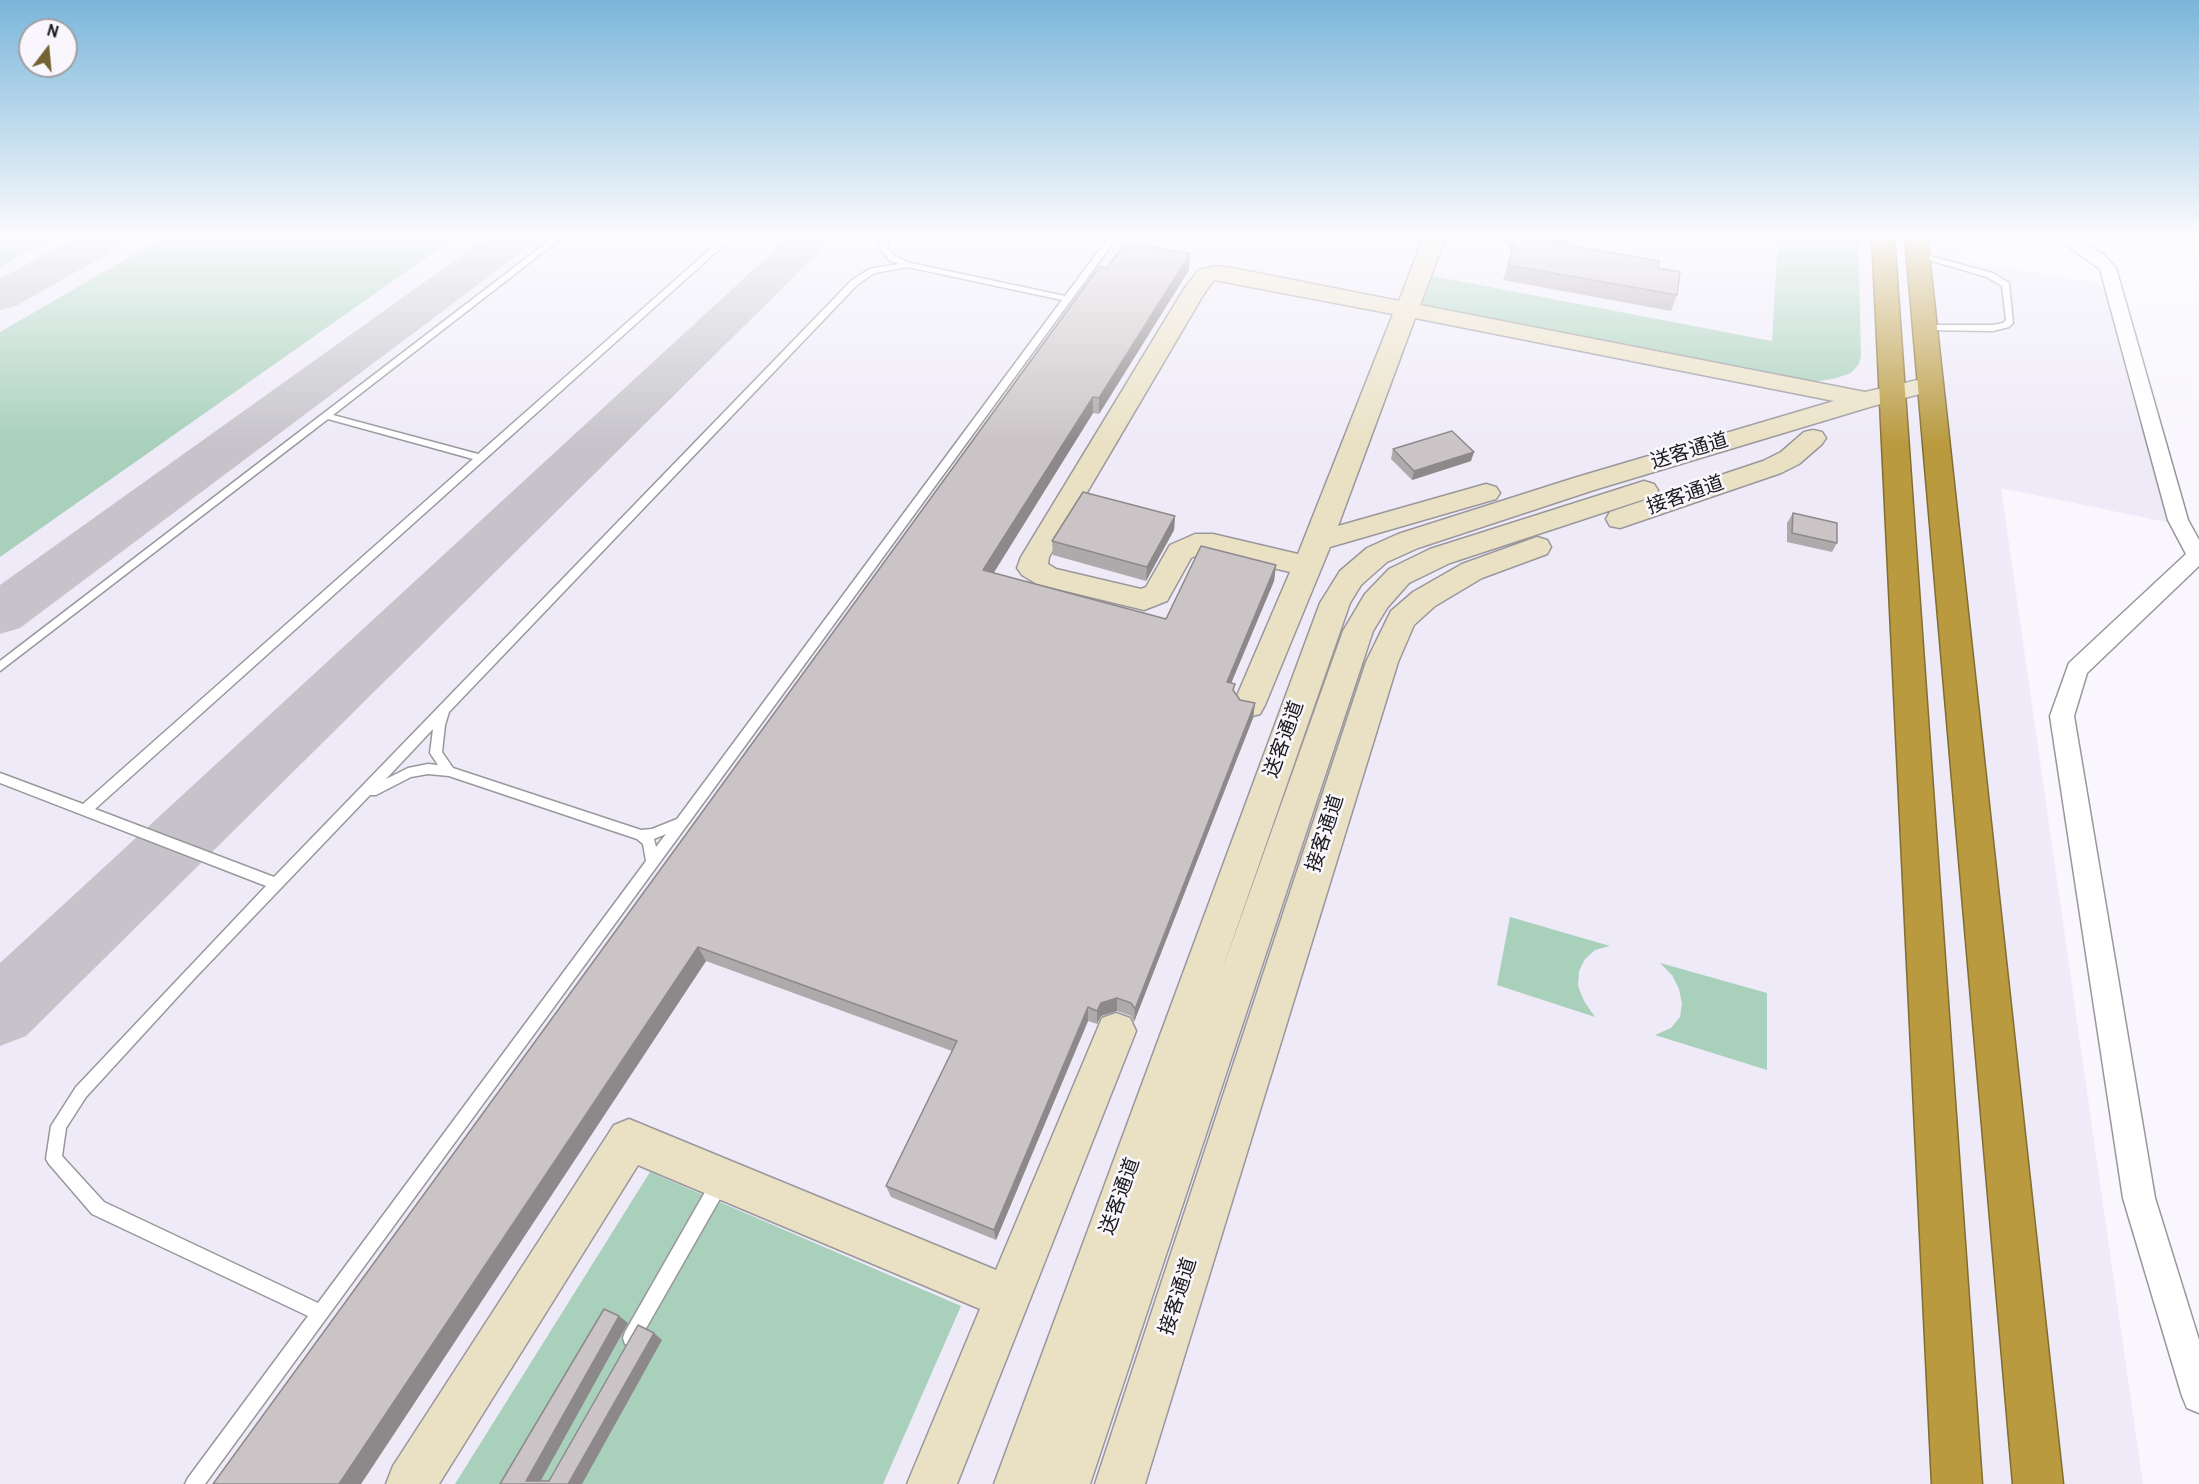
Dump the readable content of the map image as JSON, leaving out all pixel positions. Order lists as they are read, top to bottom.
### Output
{
  "streets": {
    "main road": ["送客通道", "接客通道"]
  },
  "crossings": [
    ["送客通道", "接客通道"]
  ],
  "north": "top"
}
